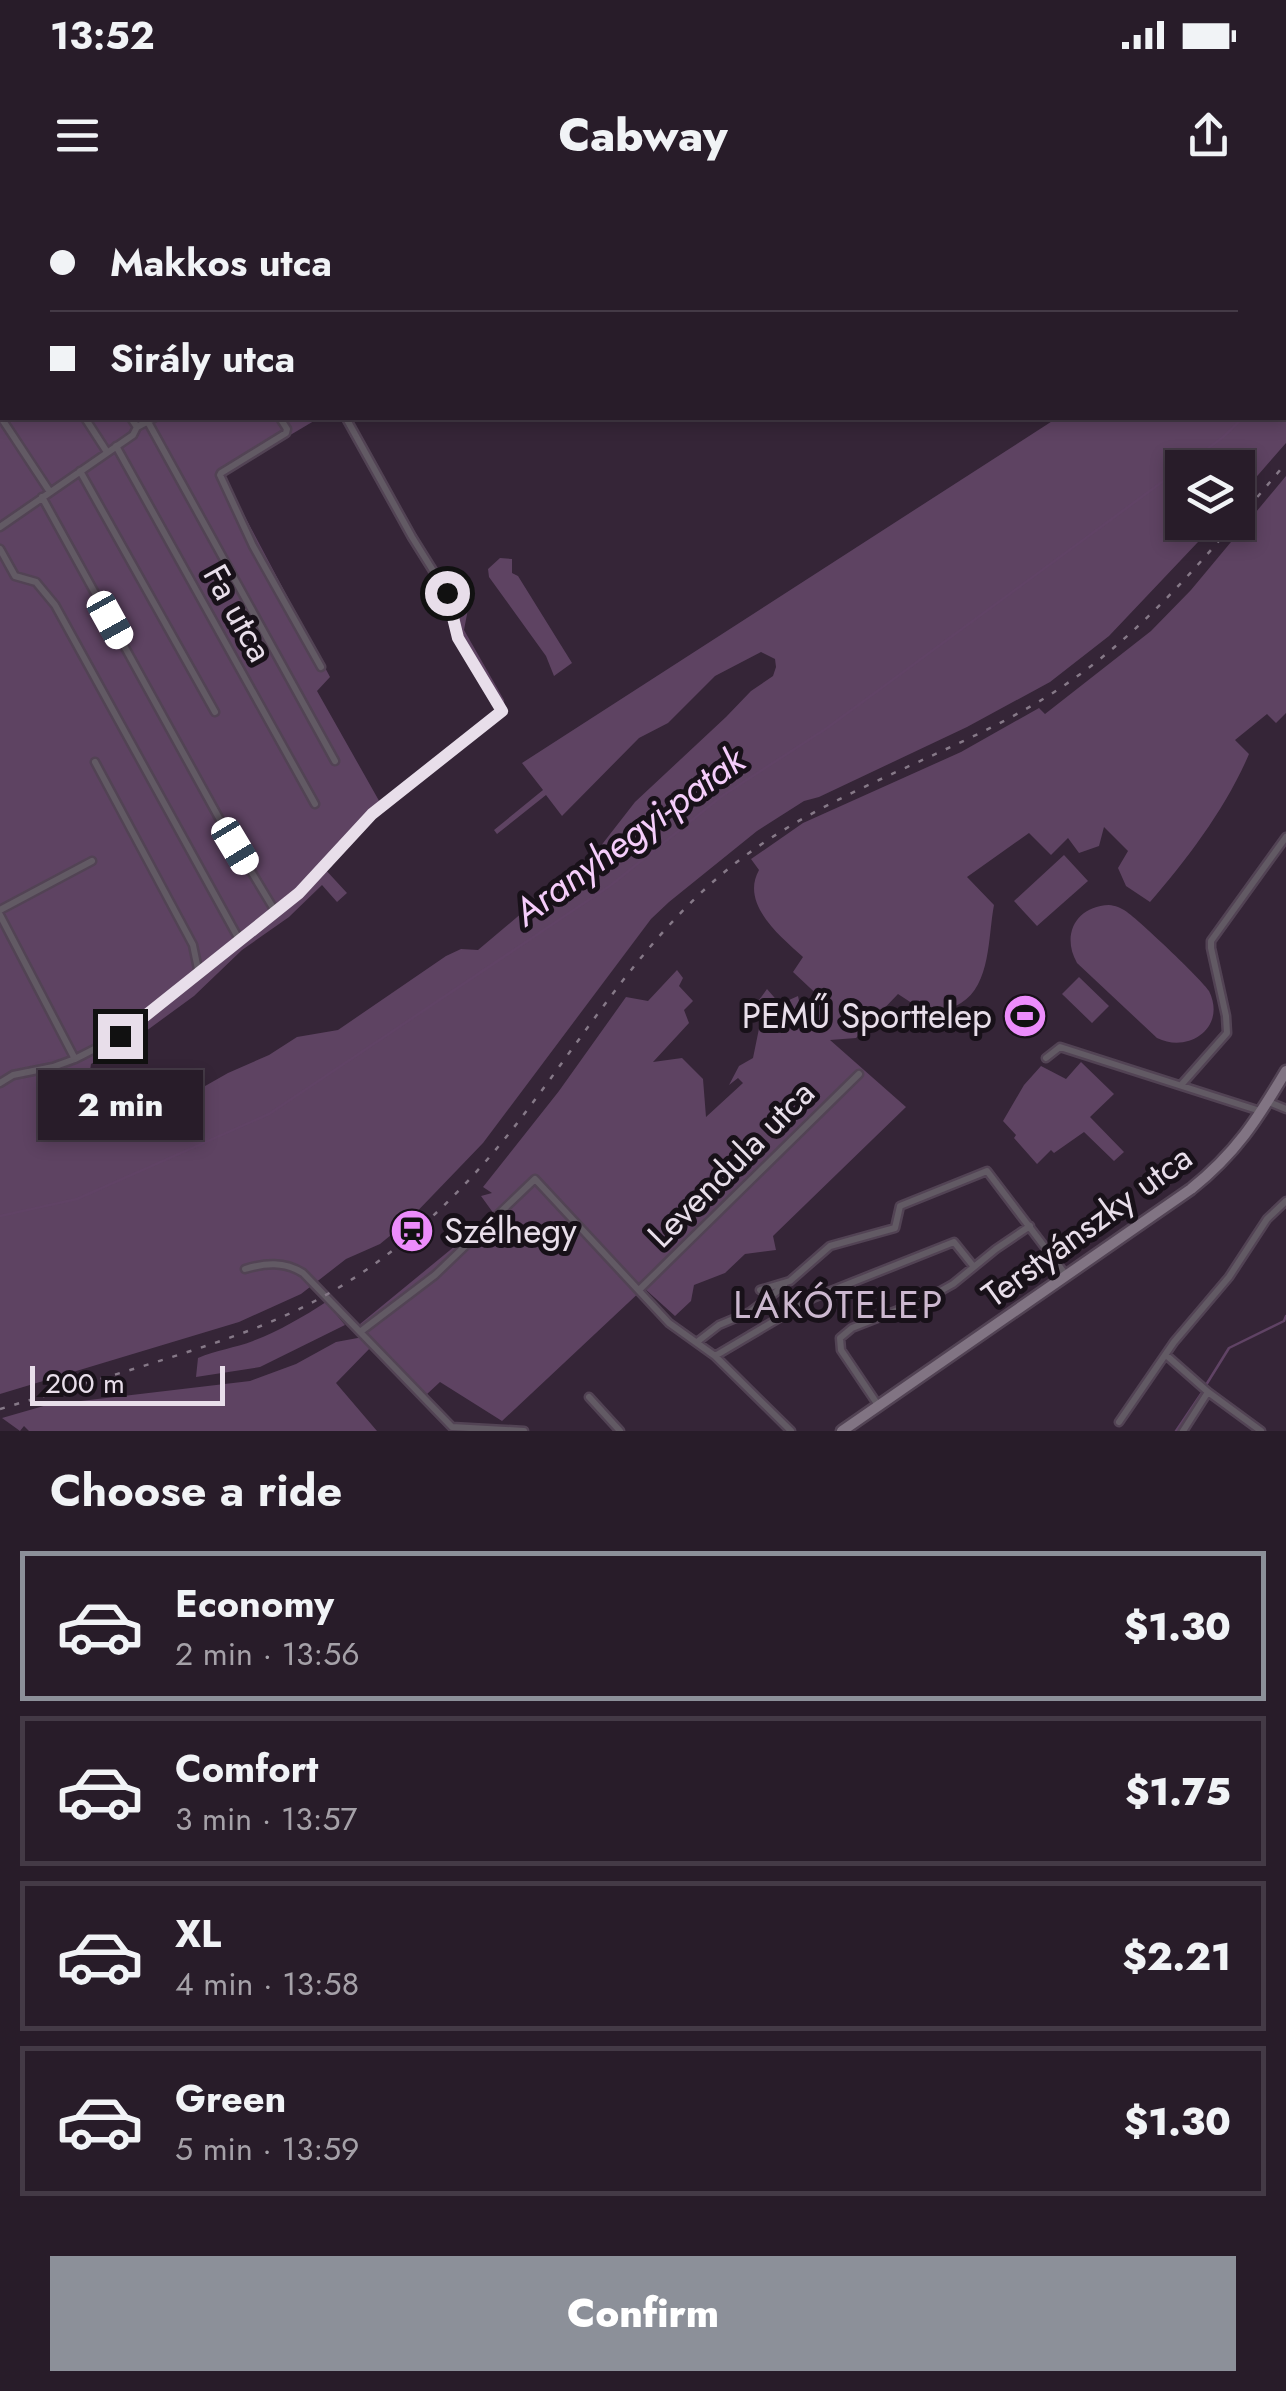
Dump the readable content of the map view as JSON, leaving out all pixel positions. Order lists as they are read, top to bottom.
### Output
{
  "streets": {
    "main road": ["Terstyánszky utca"],
    "street": ["Fa utca", "Levendula utca"]
  },
  "districts": ["LAKÓTELEP"],
  "water": ["Aranyhegyi-patak"],
  "places": {
    "sports": ["PEMŰ Sporttelep"],
    "station": ["Szélhegy"]
  },
  "scale_bar": "200 m",
  "page": {
    "status": "13:52",
    "header": "Cabway",
    "banner": ["Makkos utca", "Sirály utca"],
    "bubble": "2 min",
    "scale": "200 m",
    "heading": "Choose a ride",
    "list": [
      {
        "name": "Economy",
        "note": "2 min · 13:56",
        "value": "$1.30"
      },
      {
        "name": "Comfort",
        "note": "3 min · 13:57",
        "value": "$1.75"
      },
      {
        "name": "XL",
        "note": "4 min · 13:58",
        "value": "$2.21"
      },
      {
        "name": "Green",
        "note": "5 min · 13:59",
        "value": "$1.30"
      }
    ],
    "buttons": "Confirm"
  }
}
